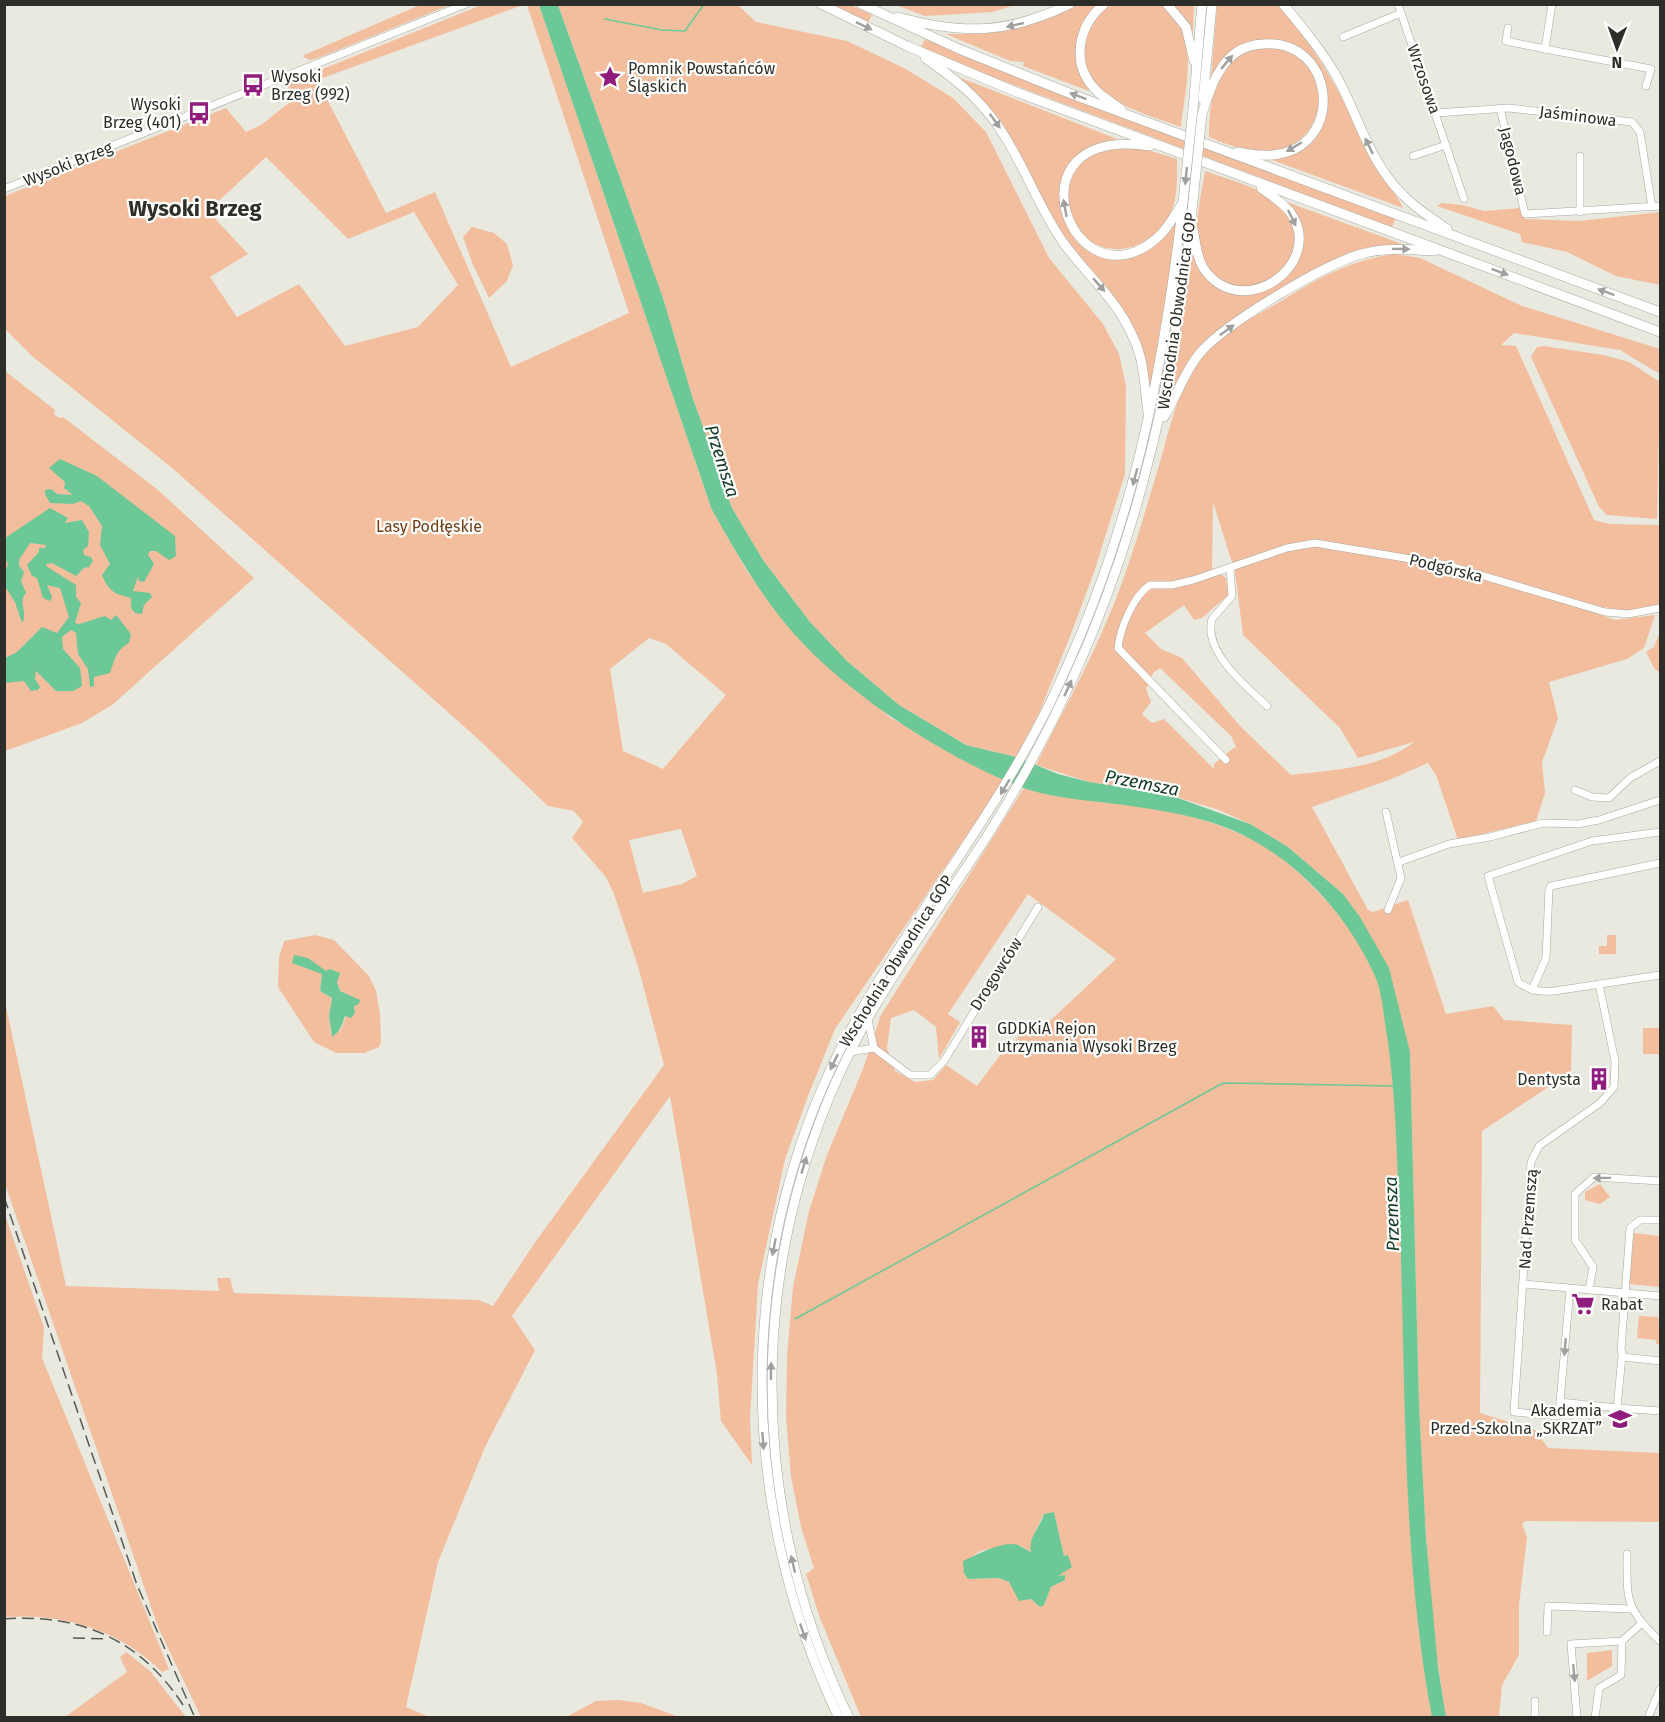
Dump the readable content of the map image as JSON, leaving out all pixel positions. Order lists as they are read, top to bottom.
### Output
{
  "streets": {
    "highway": ["Wschodnia Obwodnica GOP"],
    "street": [
      "Wrzosowa",
      "Jaśminowa",
      "Jagodowa",
      "Wysoki Brzeg",
      "Podgórska",
      "Drogowców",
      "Nad Przemszą"
    ]
  },
  "crossings": [
    ["Wrzosowa", "Jaśminowa"],
    ["Jaśminowa", "Jagodowa"]
  ],
  "districts": ["Wysoki Brzeg"],
  "water": ["Przemsza"],
  "parks": ["Lasy Podłęskie"],
  "places": {
    "place": ["Pomnik Powstańców Śląskich"],
    "bus stop": ["Wysoki Brzeg (992)", "Wysoki Brzeg (401)"],
    "building": ["GDDKiA Rejon utrzymania Wysoki Brzeg", "Dentysta"],
    "supermarket": ["Rabat"],
    "school or university": ["Akademia Przed-Szkolna „SKRZAT”"]
  },
  "north": "bottom"
}
